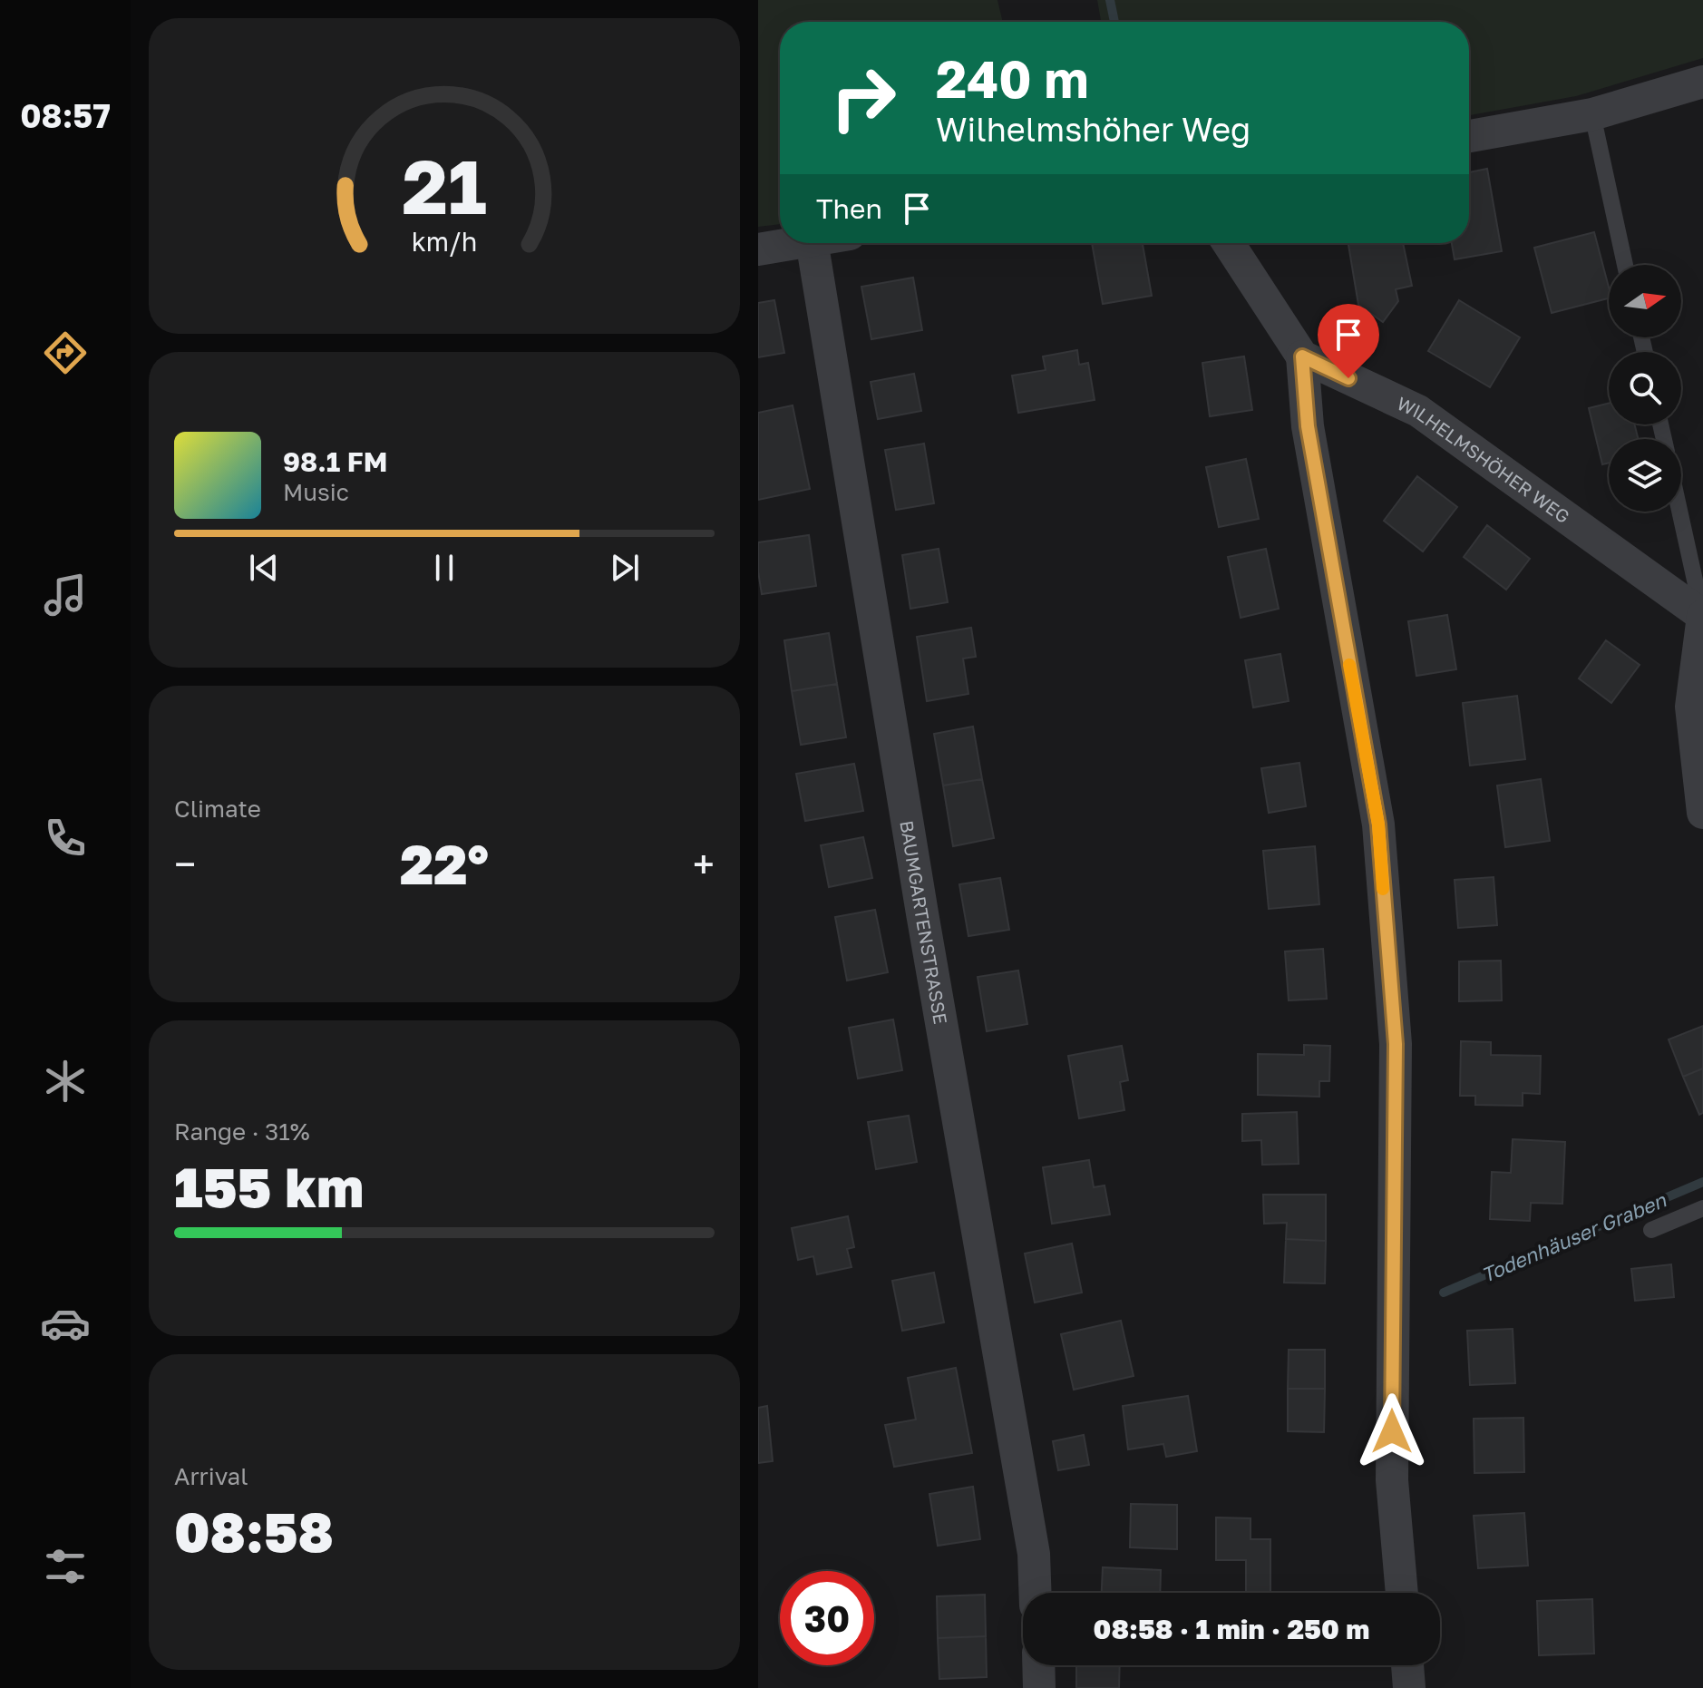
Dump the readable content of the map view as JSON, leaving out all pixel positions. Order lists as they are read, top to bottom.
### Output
{
  "streets": {
    "street": ["WILHELMSHÖHER WEG", "BAUMGARTENSTRASSE"]
  },
  "water": ["Todenhäuser Graben"],
  "north": "right",
  "page": {
    "tabs": "08:57",
    "turn": ["240 m", "Wilhelmshöher Weg"],
    "then": "Then",
    "song": ["98.1 FM", "Music"],
    "tile": [
      "Climate",
      ["Range · 31%", "155 km"],
      ["Arrival", "08:58"]
    ],
    "heat": ["−", "22°", "+"],
    "limit": "30",
    "trip": "08:58 · 1 min · 250 m",
    "gauge": ["21", "km/h"]
  }
}
